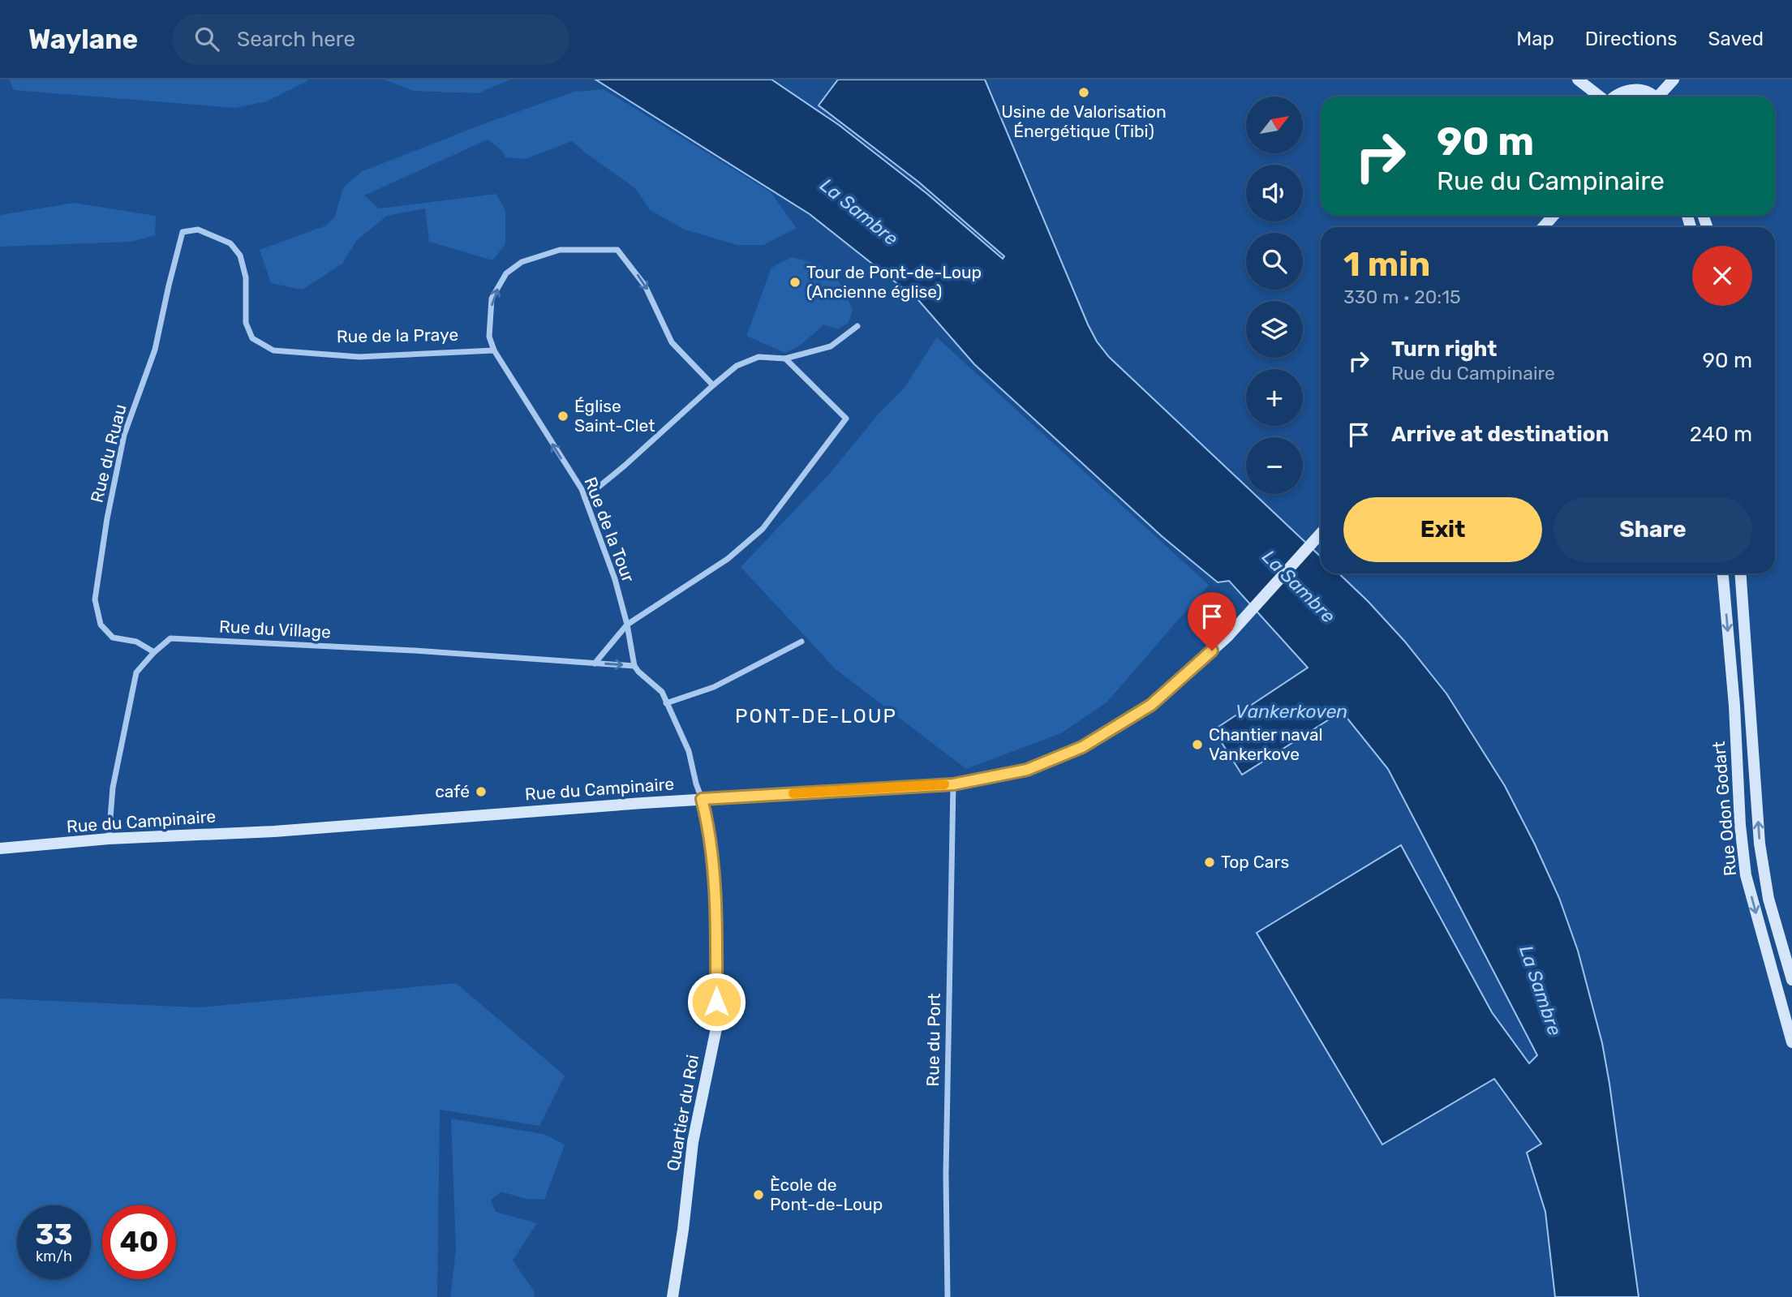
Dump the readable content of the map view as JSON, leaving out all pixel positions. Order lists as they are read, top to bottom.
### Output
{
  "streets": {
    "main road": ["Rue du Campinaire", "Rue Odon Godart", "Quartier du Roi"],
    "street": [
      "Rue de la Praye",
      "Rue du Ruau",
      "Rue de la Tour",
      "Rue du Village",
      "Rue du Port"
    ]
  },
  "crossings": [
    ["Rue de la Praye", "Rue du Ruau"],
    ["Rue de la Praye", "Rue de la Tour"],
    ["Rue du Ruau", "Rue du Village"],
    ["Rue de la Tour", "Rue du Village"],
    ["Rue de la Tour", "Quartier du Roi"],
    ["Rue du Village", "Rue du Campinaire"],
    ["Rue du Village", "Quartier du Roi"],
    ["Rue du Campinaire", "Rue du Port"],
    ["Rue du Campinaire", "Quartier du Roi"]
  ],
  "districts": ["PONT-DE-LOUP"],
  "water": ["La Sambre", "Vankerkoven"],
  "places": [
    "Usine de Valorisation Énergétique (Tibi)",
    "Tour de Pont-de-Loup (Ancienne église)",
    "Église Saint-Clet",
    "Chantier naval Vankerkove",
    "café",
    "Top Cars",
    "Ècole de Pont-de-Loup"
  ],
  "north": "top right",
  "page": {
    "header": "Waylane",
    "search": "Search here",
    "nav": ["Map", "Directions", "Saved"],
    "map_buttons": ["+", "−"],
    "turn": ["90 m", "Rue du Campinaire"],
    "heading": ["1 min", "330 m · 20:15"],
    "list": [
      {
        "name": "Turn right",
        "note": "Rue du Campinaire",
        "value": "90 m"
      },
      {
        "name": "Arrive at destination",
        "value": "240 m"
      }
    ],
    "buttons": ["Exit", "Share"],
    "speed": "33 km/h",
    "limit": "40"
  }
}
